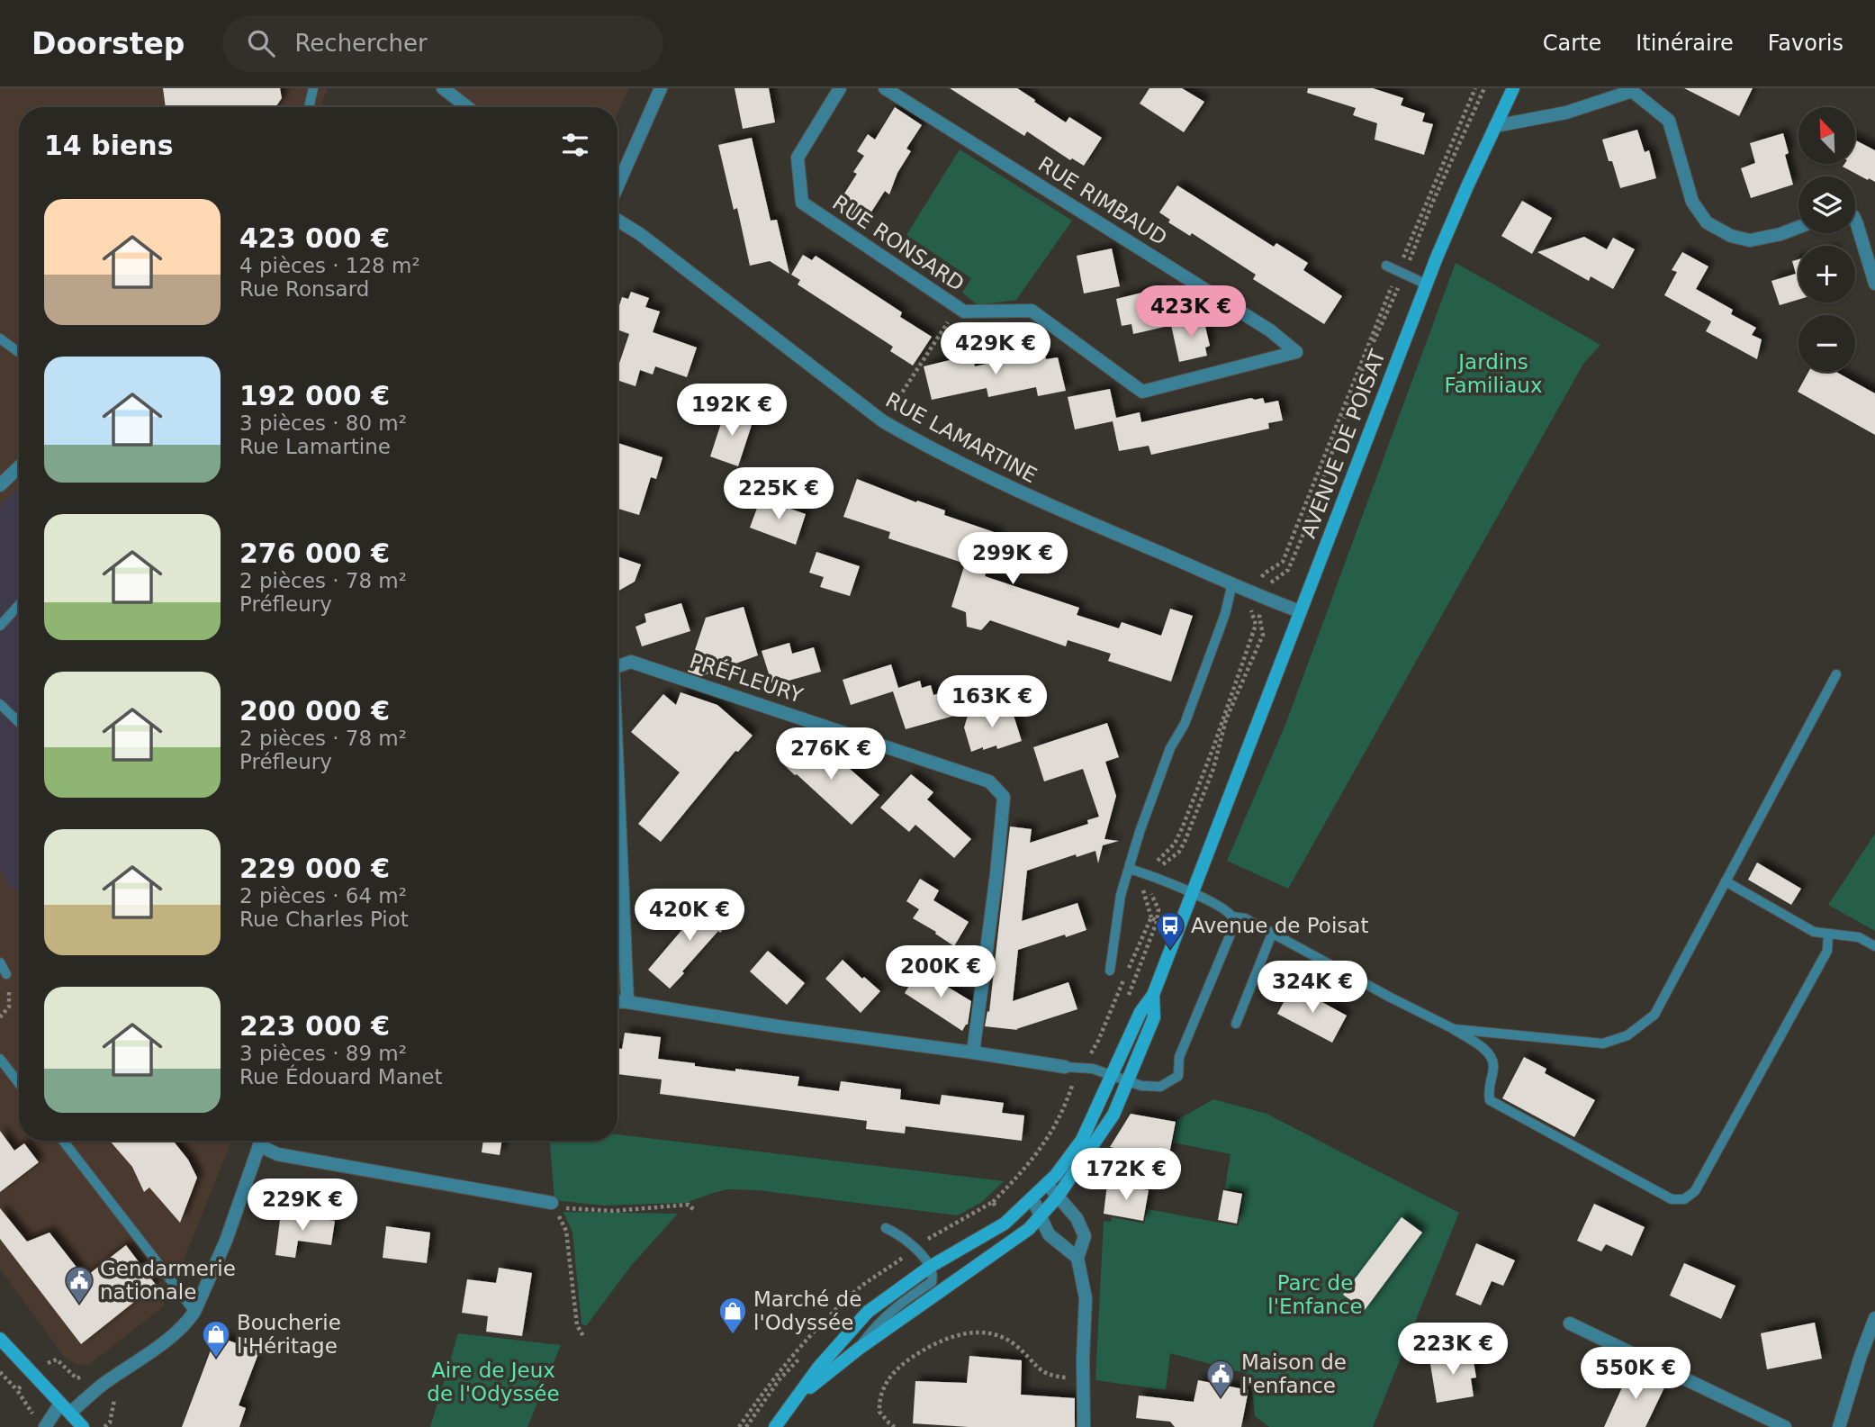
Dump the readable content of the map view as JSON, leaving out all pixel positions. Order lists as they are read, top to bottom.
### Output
{
  "streets": {
    "main road": ["AVENUE DE POISAT"],
    "street": [
      "RUE RIMBAUD",
      "RUE RONSARD",
      "RUE LAMARTINE",
      "PRÉFLEURY"
    ]
  },
  "crossings": [
    ["RUE RIMBAUD", "RUE RONSARD"],
    ["RUE LAMARTINE", "AVENUE DE POISAT"]
  ],
  "parks": ["Jardins Familiaux", "Parc de l'Enfance", "Aire de Jeux de l'Odyssée"],
  "places": {
    "bus stop": ["Avenue de Poisat"],
    "public building": ["Gendarmerie nationale", "Maison de l'enfance"],
    "shop": ["Marché de l'Odyssée", "Boucherie l'Héritage"]
  },
  "north": "top left",
  "page": {
    "header": "Doorstep",
    "search": "Rechercher",
    "nav": ["Carte", "Itinéraire", "Favoris"],
    "map_buttons": ["+", "−"],
    "heading": "14 biens",
    "list": [
      {
        "name": "423 000 €",
        "note": "4 pièces · 128 m² · Rue Ronsard"
      },
      {
        "name": "192 000 €",
        "note": "3 pièces · 80 m² · Rue Lamartine"
      },
      {
        "name": "276 000 €",
        "note": "2 pièces · 78 m² · Préfleury"
      },
      {
        "name": "200 000 €",
        "note": "2 pièces · 78 m² · Préfleury"
      },
      {
        "name": "229 000 €",
        "note": "2 pièces · 64 m² · Rue Charles Piot"
      },
      {
        "name": "223 000 €",
        "note": "3 pièces · 89 m² · Rue Édouard Manet"
      }
    ],
    "price": [
      "423K €",
      "429K €",
      "192K €",
      "225K €",
      "299K €",
      "163K €",
      "276K €",
      "420K €",
      "200K €",
      "324K €",
      "172K €",
      "229K €",
      "223K €",
      "550K €"
    ]
  }
}
